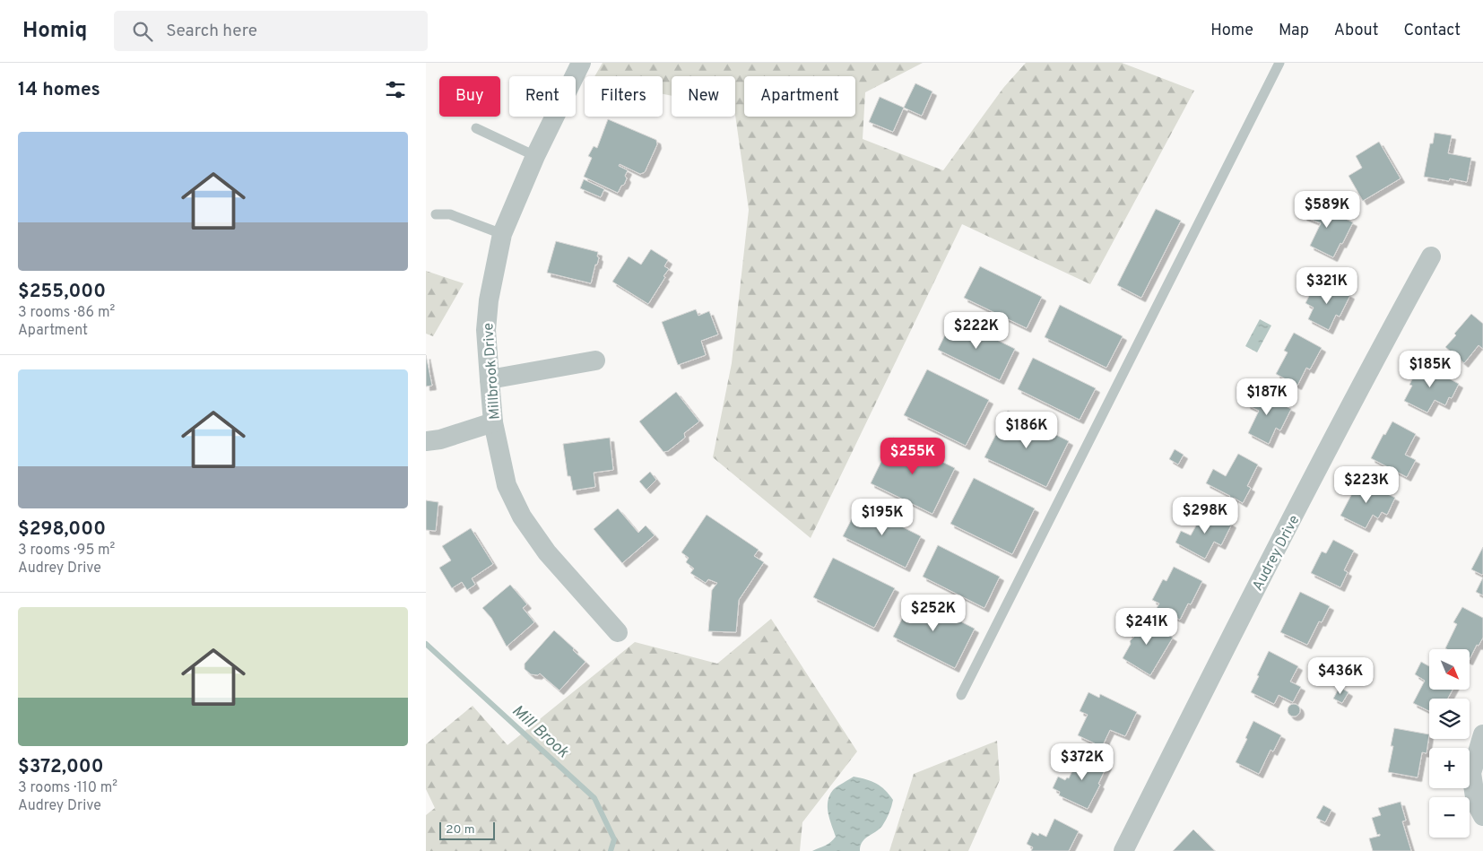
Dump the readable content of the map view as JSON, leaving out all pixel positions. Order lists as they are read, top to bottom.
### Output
{
  "streets": {
    "street": ["Millbrook Drive", "Audrey Drive"]
  },
  "water": ["Mill Brook"],
  "scale_bar": "20 m",
  "north": "bottom right",
  "page": {
    "header": "Homiq",
    "search": "Search here",
    "nav": [
      "Home",
      "Map",
      "About",
      "Contact"
    ],
    "heading": "14 homes",
    "chip": [
      "Buy",
      "Rent",
      "Filters",
      "New",
      "Apartment"
    ],
    "list": [
      {
        "name": "$255,000",
        "note": "3 rooms · 86 m² · Apartment"
      },
      {
        "name": "$298,000",
        "note": "3 rooms · 95 m² · Audrey Drive"
      },
      {
        "name": "$372,000",
        "note": "3 rooms · 110 m² · Audrey Drive"
      }
    ],
    "price": [
      "$589K",
      "$321K",
      "$222K",
      "$185K",
      "$187K",
      "$186K",
      "$255K",
      "$223K",
      "$298K",
      "$195K",
      "$252K",
      "$241K",
      "$436K",
      "$372K"
    ],
    "map_buttons": ["+", "−"],
    "scale": "20 m"
  }
}
